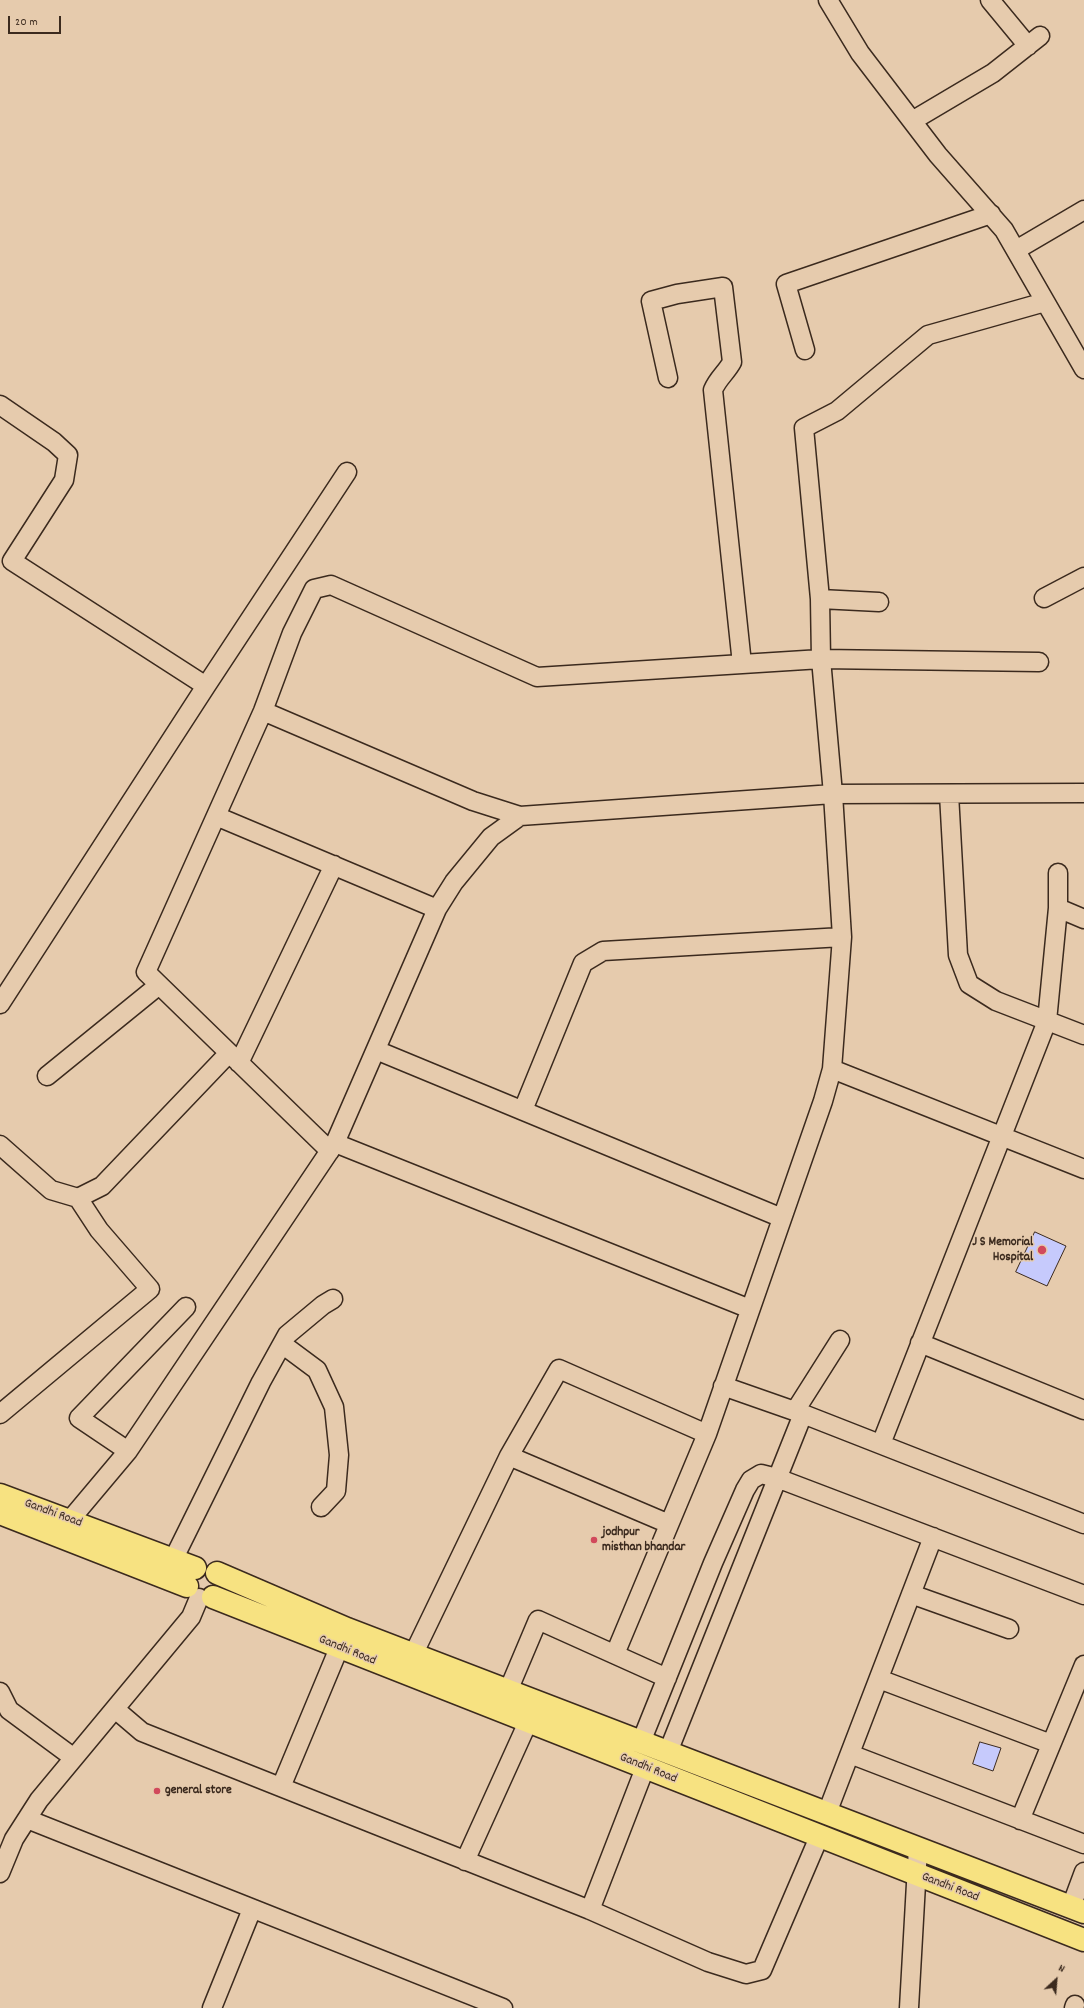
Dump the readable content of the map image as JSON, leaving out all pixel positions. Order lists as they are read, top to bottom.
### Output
{
  "streets": {
    "main road": ["Gandhi Road"]
  },
  "places": ["J S Memorial Hospital", "jodhpur misthan bhandar", "general store"],
  "scale_bar": "20 m",
  "north": "top right"
}
